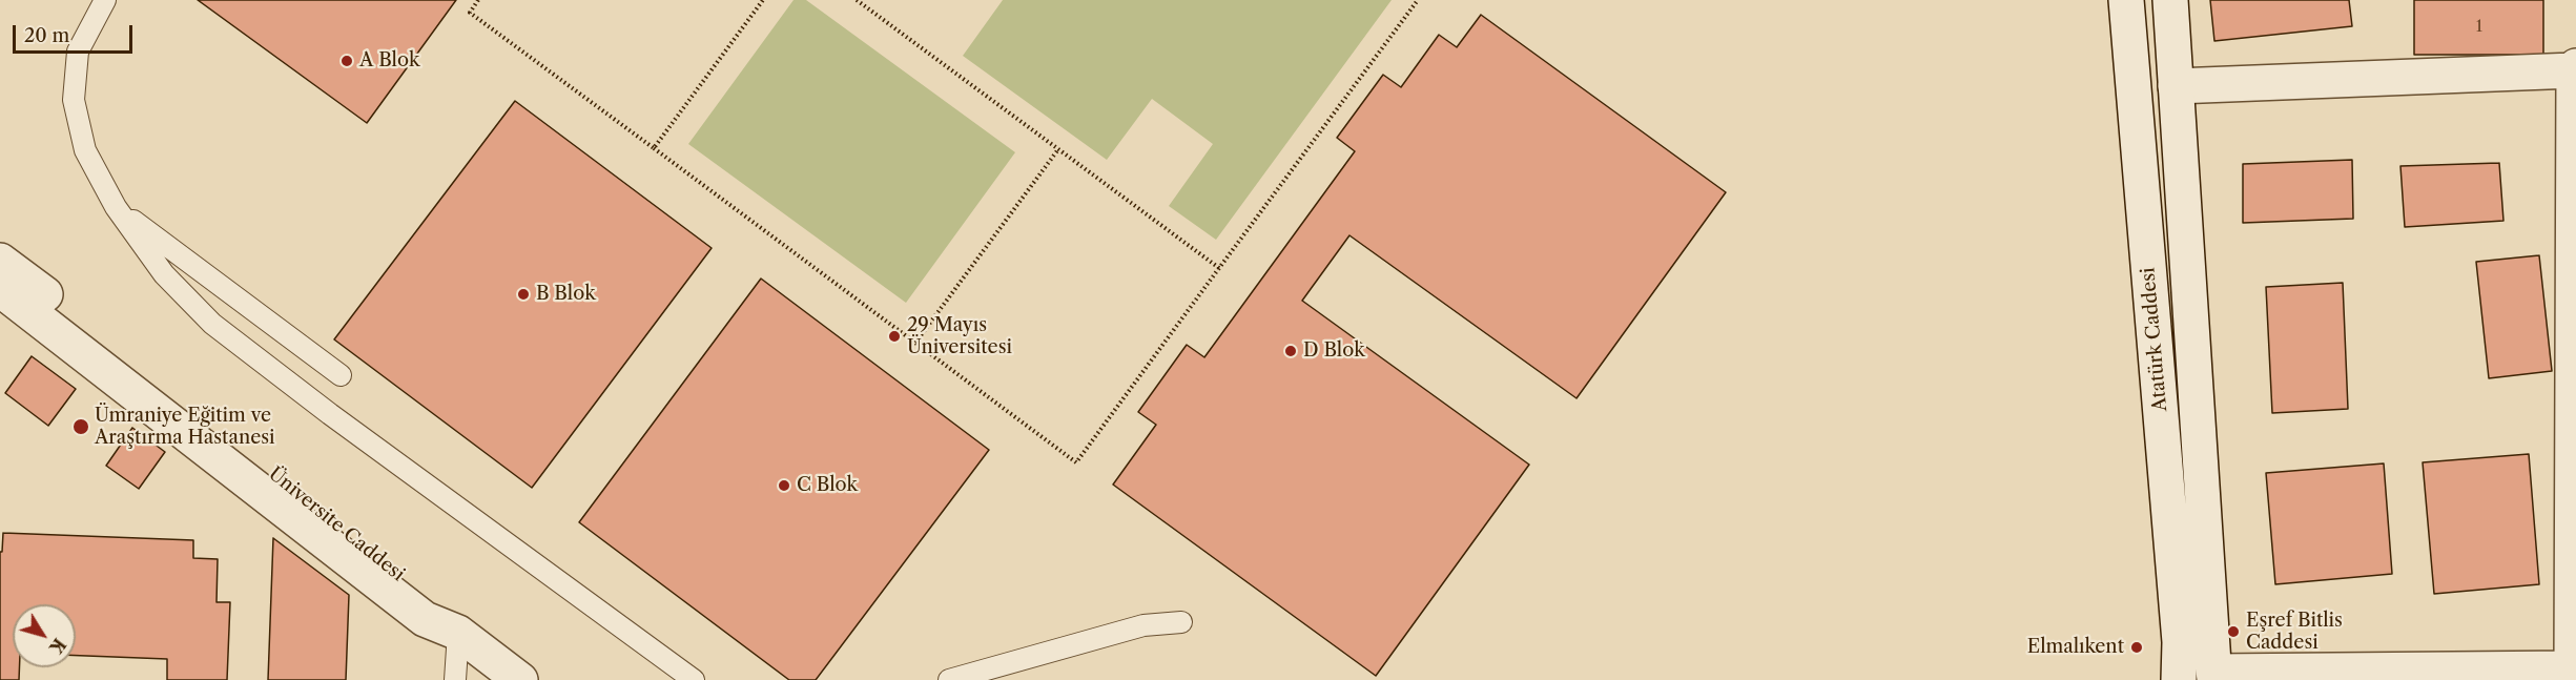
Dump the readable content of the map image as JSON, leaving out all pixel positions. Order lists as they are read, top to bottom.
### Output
{
  "streets": {
    "street": ["Atatürk Caddesi", "Üniversite Caddesi"]
  },
  "places": [
    "A Blok",
    "B Blok",
    "29 Mayıs Üniversitesi",
    "D Blok",
    "Ümraniye Eğitim ve Araştırma Hastanesi",
    "C Blok",
    "Eşref Bitlis Caddesi",
    "Elmalıkent"
  ],
  "house_numbers": ["1"],
  "scale_bar": "20 m",
  "north": "bottom right"
}
